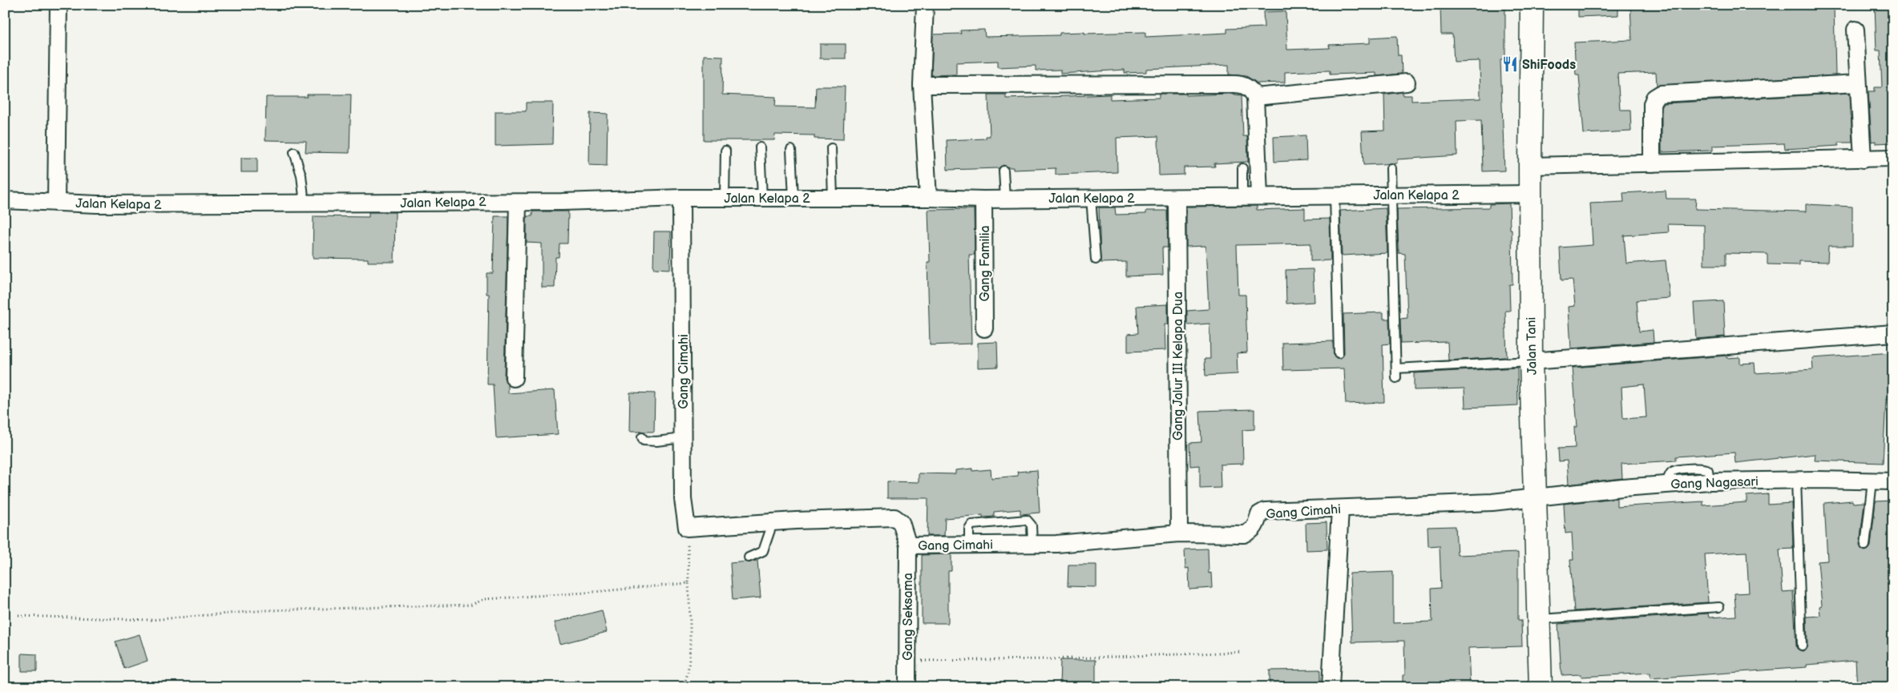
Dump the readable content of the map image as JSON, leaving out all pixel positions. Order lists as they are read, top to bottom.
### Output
{
  "streets": {
    "highway": ["Jalan Tani"],
    "street": [
      "Jalan Kelapa 2",
      "Gang Familia",
      "Gang Jalur III Kelapa Dua",
      "Gang Cimahi",
      "Gang Nagasari",
      "Gang Seksama"
    ]
  },
  "crossings": [
    ["Jalan Kelapa 2", "Gang Familia"],
    ["Jalan Kelapa 2", "Jalan Tani"],
    ["Jalan Kelapa 2", "Gang Jalur III Kelapa Dua"],
    ["Jalan Kelapa 2", "Gang Cimahi"],
    ["Jalan Tani", "Gang Cimahi"],
    ["Jalan Tani", "Gang Nagasari"],
    ["Gang Jalur III Kelapa Dua", "Gang Cimahi"],
    ["Gang Cimahi", "Gang Nagasari"],
    ["Gang Cimahi", "Gang Seksama"]
  ],
  "places": {
    "restaurant": ["ShiFoods"]
  }
}
